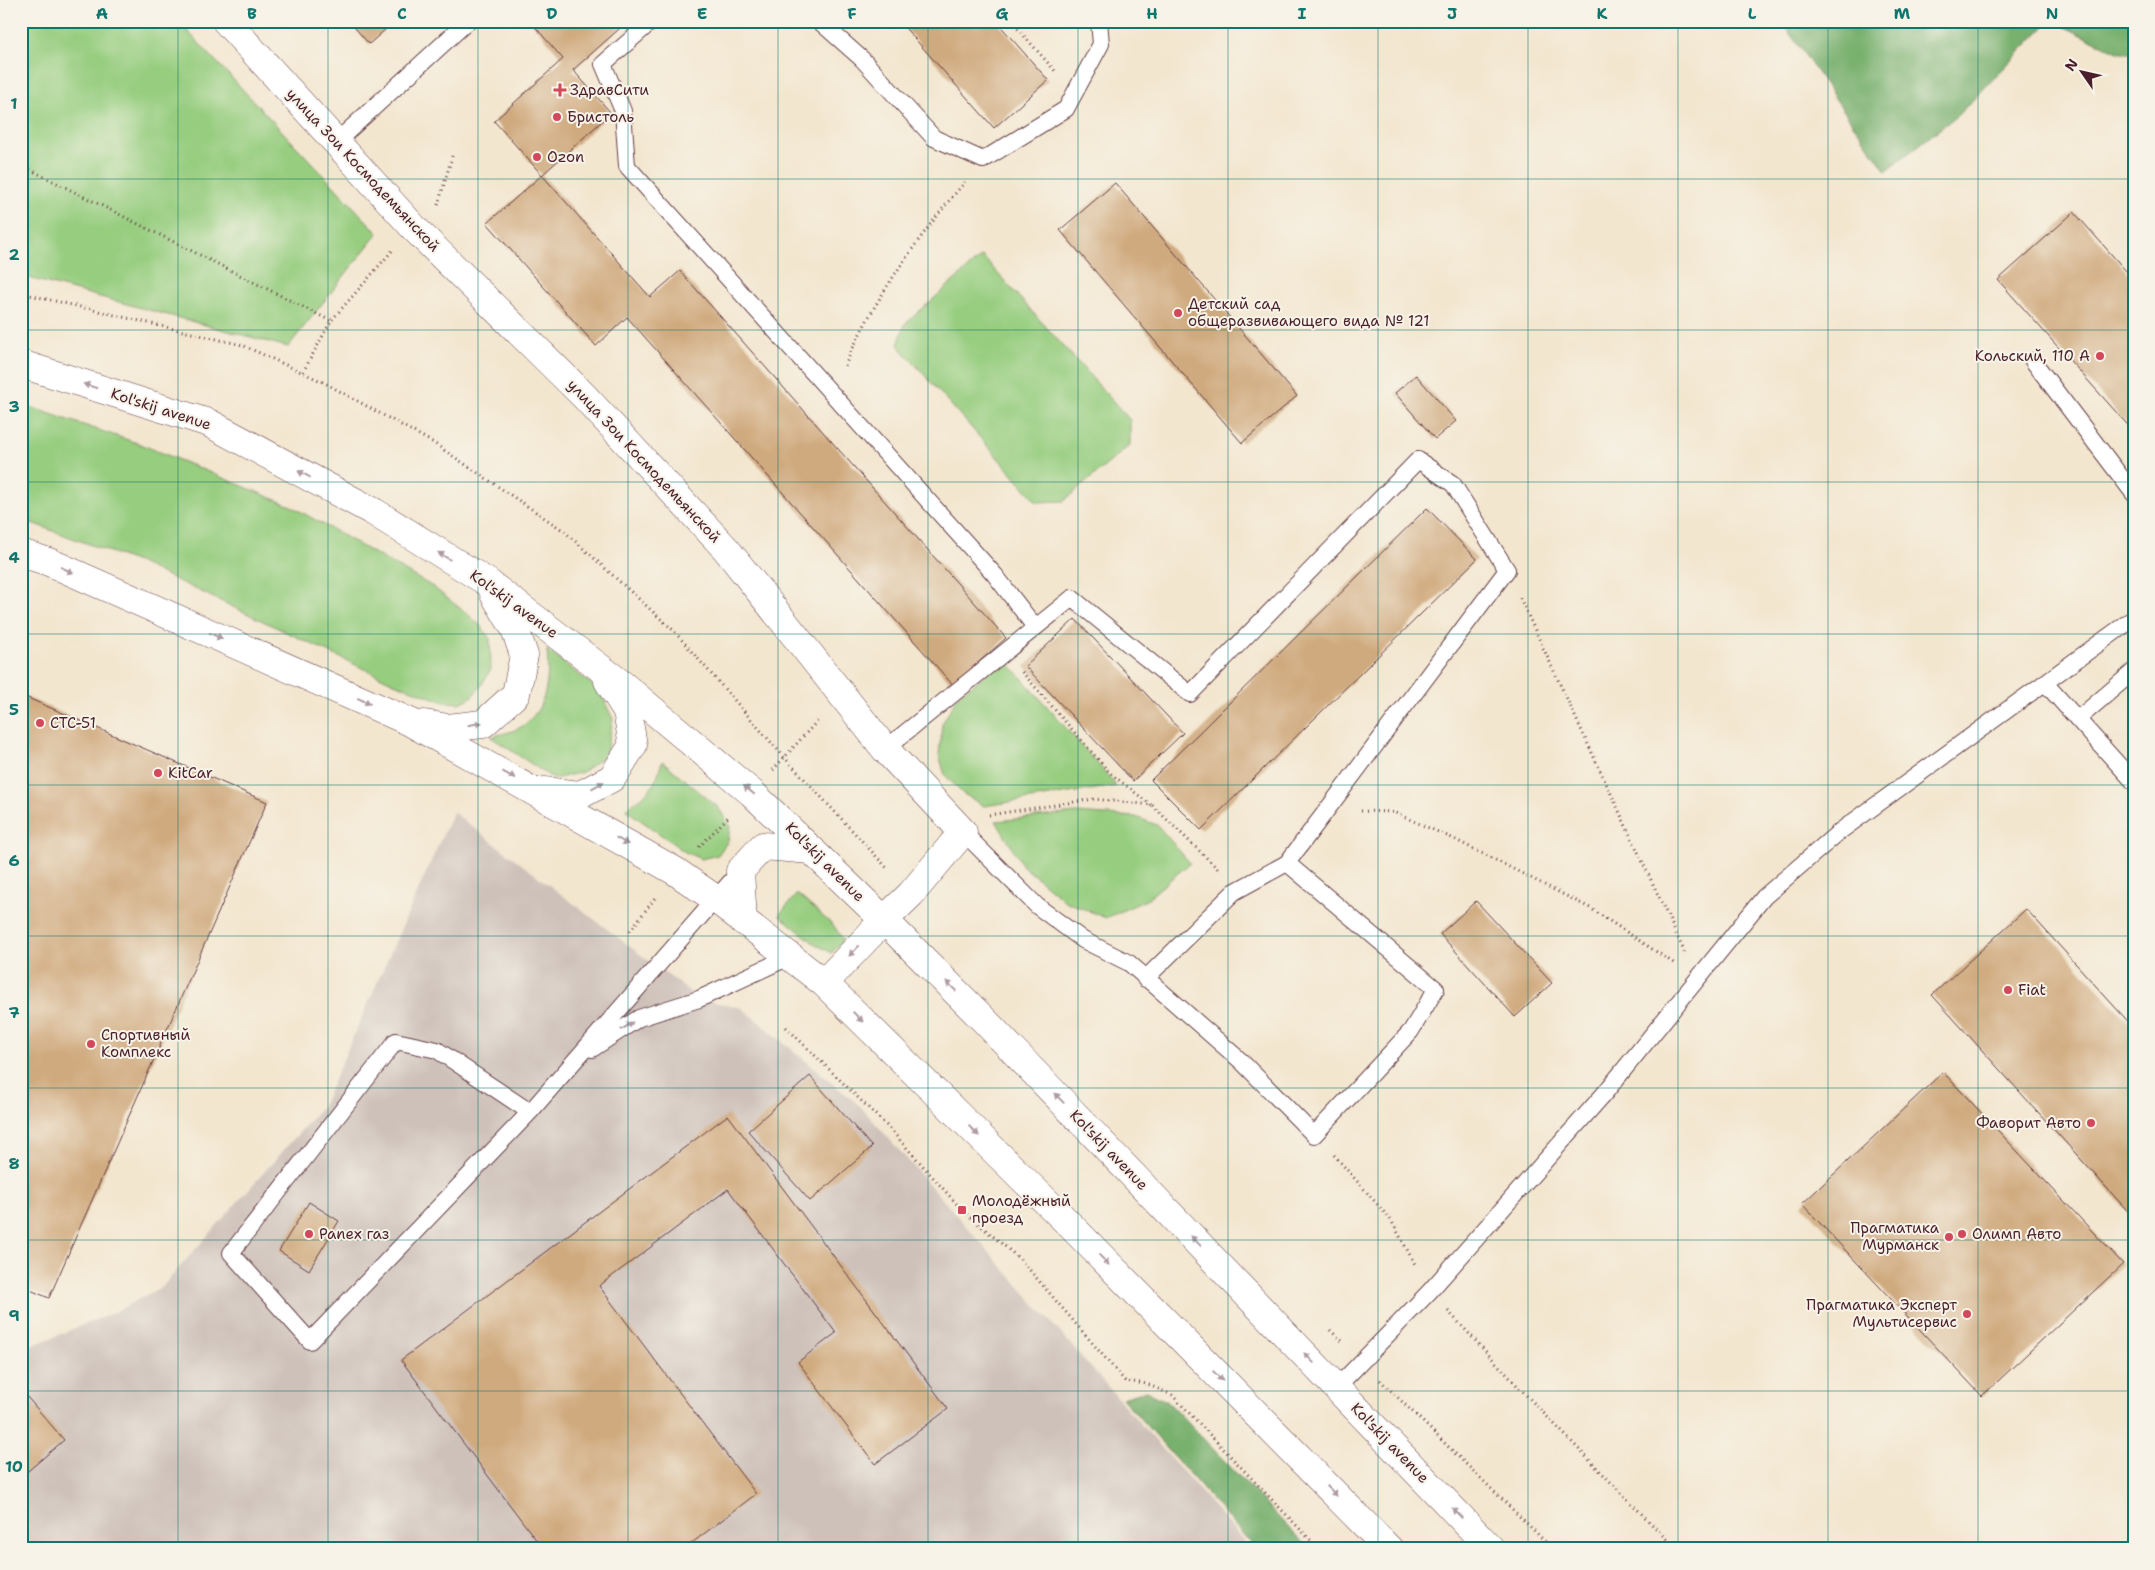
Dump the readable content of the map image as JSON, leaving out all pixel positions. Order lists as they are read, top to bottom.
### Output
{
  "streets": {
    "main road": ["улица Зои Космодемьянской", "Kol'skij avenue"]
  },
  "places": {
    "health": ["ЗдравСити"],
    "other": [
      "Бристоль",
      "Ozon",
      "Детский сад общеразвивающего вида № 121",
      "Кольский, 110 А",
      "СТС-51",
      "KitCar",
      "Fiat",
      "Спортивный Комплекс",
      "Фаворит Авто",
      "Panex газ",
      "Олимп Авто",
      "Прагматика Мурманск",
      "Прагматика Эксперт Мультисервис"
    ],
    "transit": ["Молодёжный проезд"]
  },
  "north": "top left",
  "grid": {
    "columns": [
      "A",
      "B",
      "C",
      "D",
      "E",
      "F",
      "G",
      "H",
      "I",
      "J",
      "K",
      "L",
      "M",
      "N"
    ],
    "rows": [
      "1",
      "2",
      "3",
      "4",
      "5",
      "6",
      "7",
      "8",
      "9",
      "10"
    ]
  }
}
